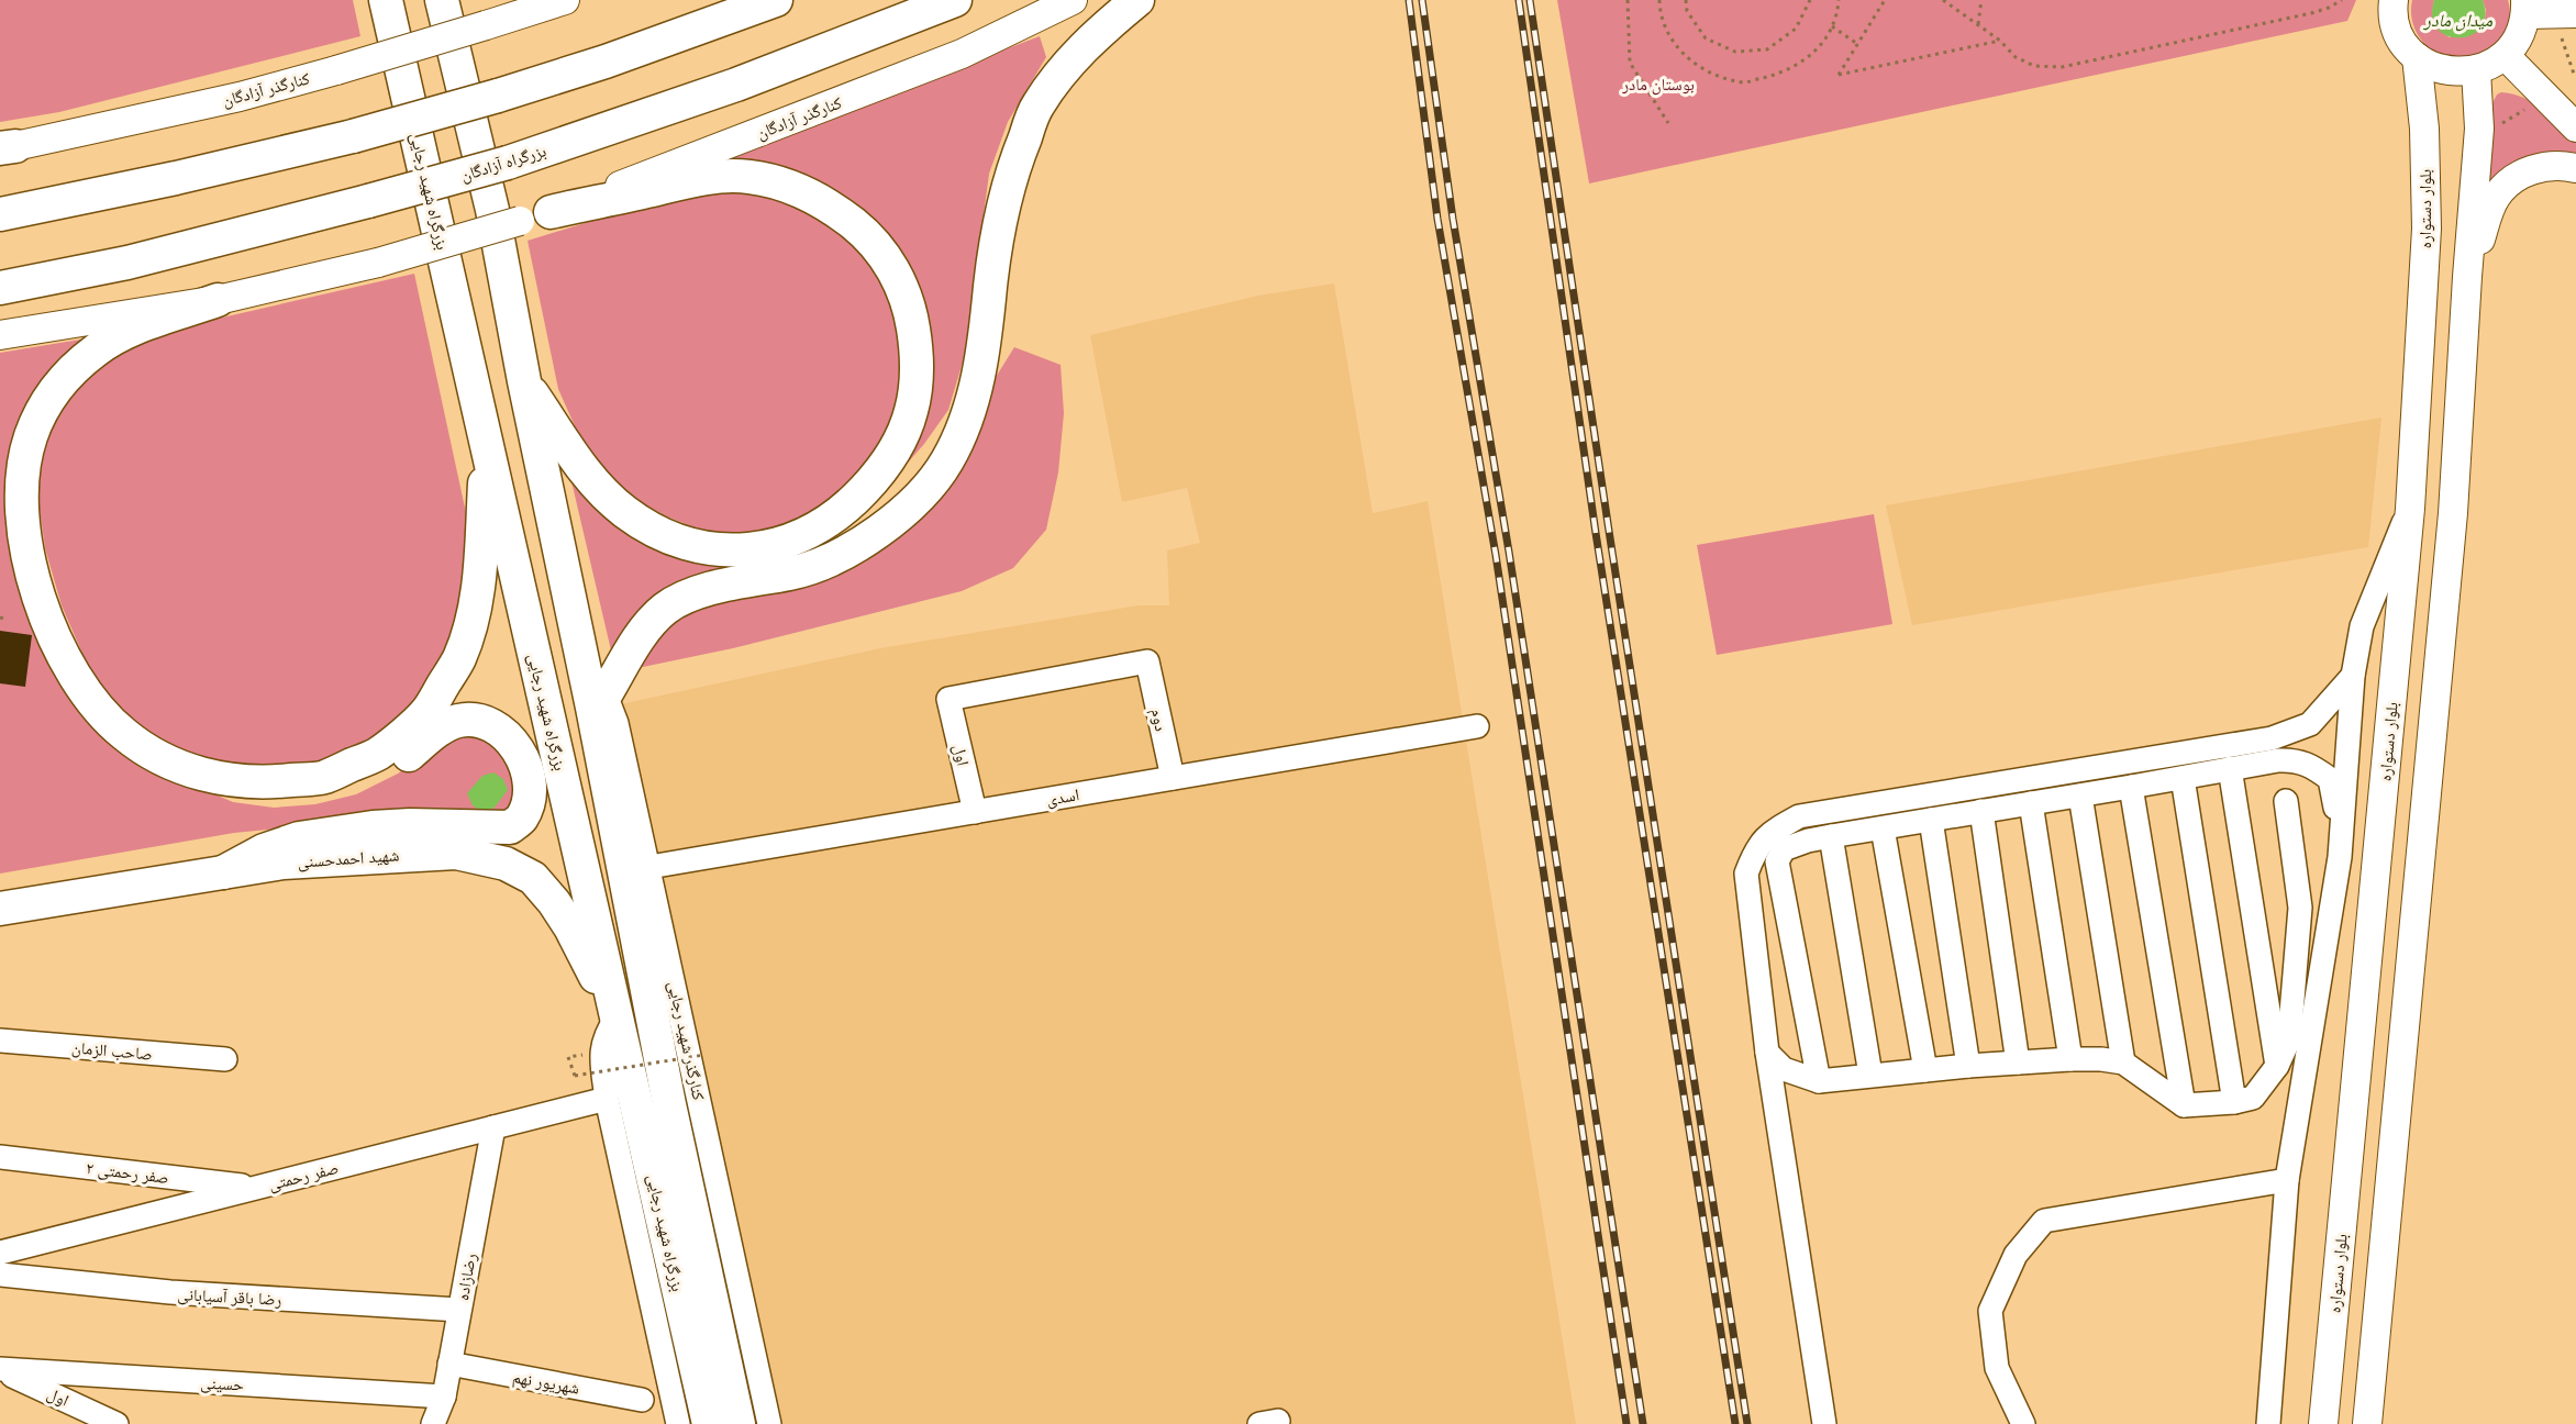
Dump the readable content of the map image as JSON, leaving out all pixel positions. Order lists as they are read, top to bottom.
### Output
{
  "streets": {
    "highway": ["بزرگراه آزادگان", "بزرگراه شهید رجایی", "شهید احمدحسنی"],
    "main road": ["کنارگذر آزادگان", "بلوار دستواره"],
    "street": [
      "دوم",
      "اول",
      "اسدی",
      "کنارگذر شهید رجایی",
      "صاحب الزمان",
      "صفر رحمتی ۲",
      "صفر رحمتی",
      "رضازاده",
      "رضا باقر آسیابانی",
      "شهریور نهم",
      "حسینی"
    ]
  },
  "crossings": [
    ["بزرگراه شهید رجایی", "شهید احمدحسنی"],
    ["بزرگراه شهید رجایی", "کنارگذر شهید رجایی"],
    ["دوم", "اول"],
    ["دوم", "اسدی"],
    ["اول", "اسدی"],
    ["اول", "حسینی"],
    ["اسدی", "کنارگذر شهید رجایی"],
    ["صفر رحمتی ۲", "صفر رحمتی"],
    ["صفر رحمتی", "رضازاده"],
    ["رضازاده", "رضا باقر آسیابانی"],
    ["رضازاده", "شهریور نهم"],
    ["رضازاده", "حسینی"]
  ],
  "water": ["میدان مادر"],
  "parks": ["بوستان مادر"]
}
